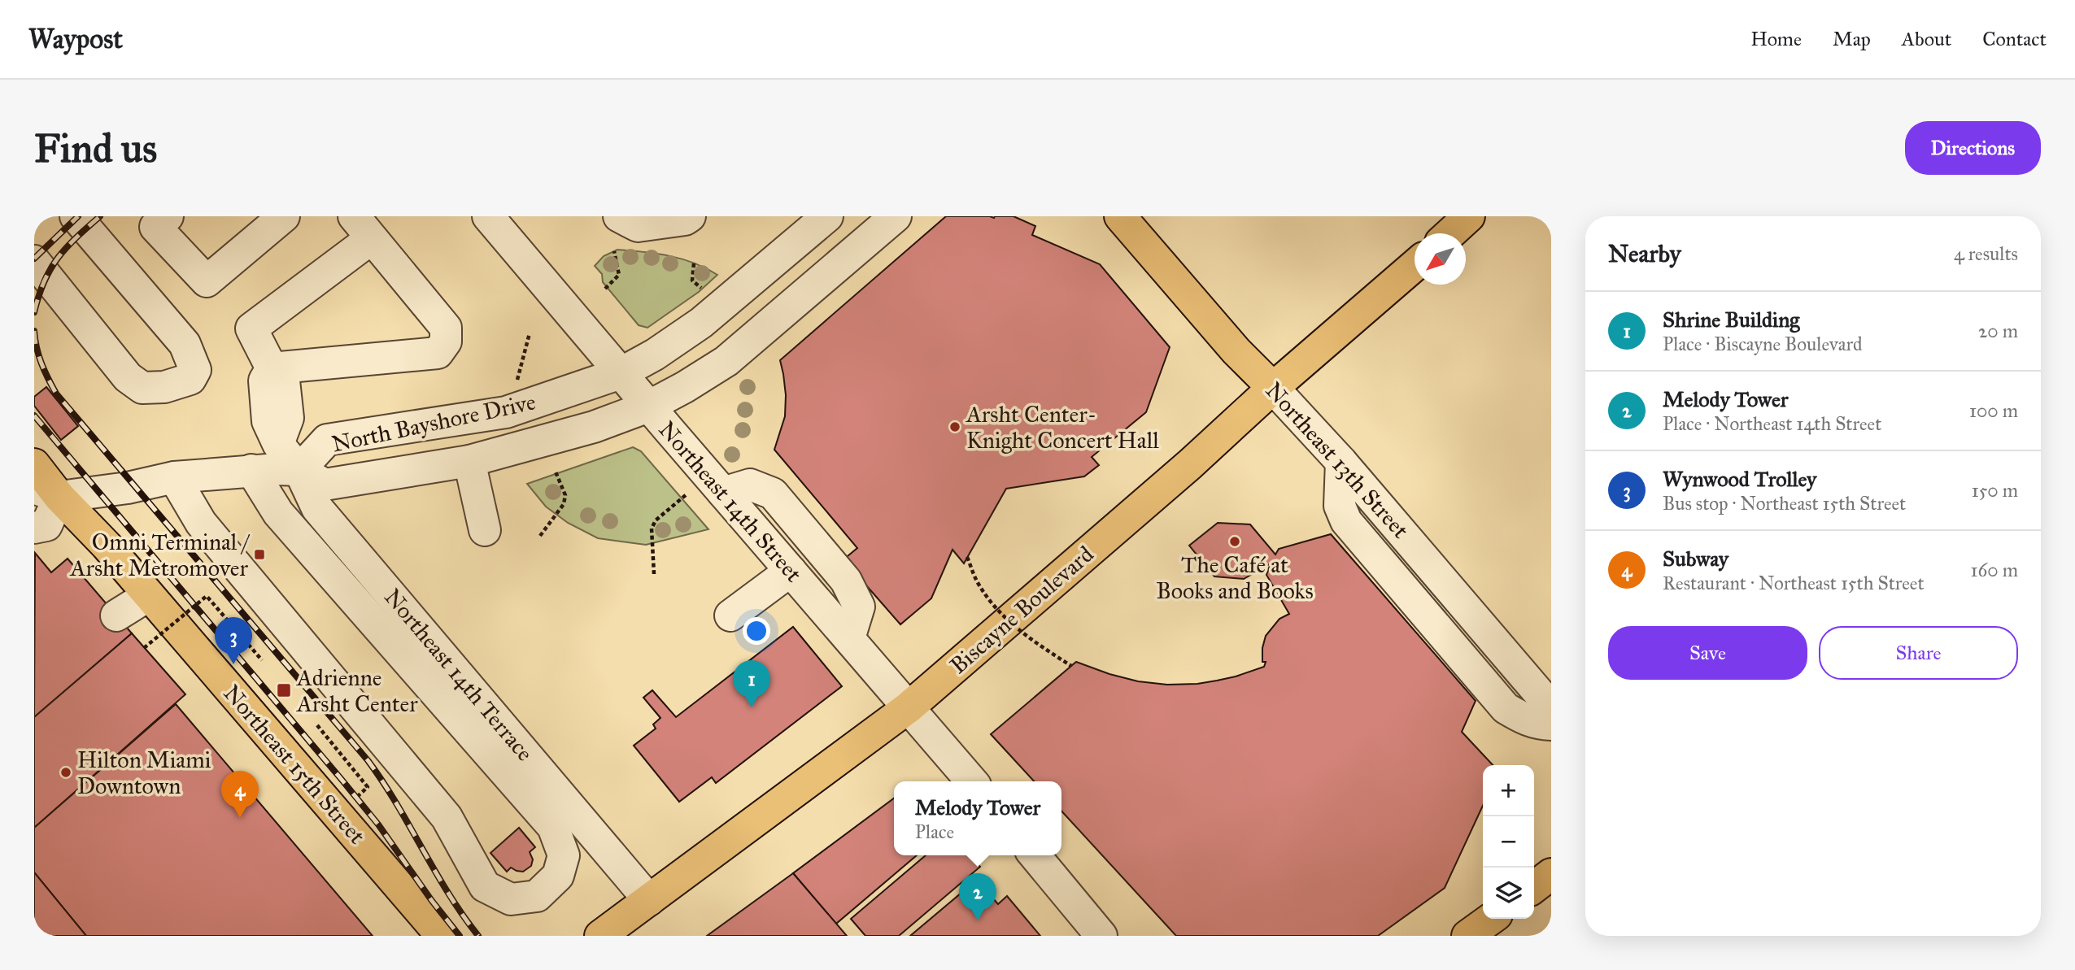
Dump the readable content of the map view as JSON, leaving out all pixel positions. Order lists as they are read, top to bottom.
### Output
{
  "streets": {
    "main road": ["Northeast 13th Street", "Biscayne Boulevard", "Northeast 15th Street"],
    "street": ["North Bayshore Drive", "Northeast 14th Street", "Northeast 14th Terrace"]
  },
  "crossings": [
    ["North Bayshore Drive", "Northeast 14th Street"],
    ["North Bayshore Drive", "Northeast 14th Terrace"],
    ["Northeast 13th Street", "Biscayne Boulevard"],
    ["Northeast 14th Street", "Biscayne Boulevard"],
    ["Biscayne Boulevard", "Northeast 14th Terrace"]
  ],
  "places": {
    "other": ["Arsht Center- Knight Concert Hall", "The Café at Books and Books", "Hilton Miami Downtown"],
    "transit": ["Omni Terminal / Arsht Metromover", "Adrienne Arsht Center"]
  },
  "north": "bottom left",
  "page": {
    "header": "Waypost",
    "nav": [
      "Home",
      "Map",
      "About",
      "Contact"
    ],
    "buttons": [
      "Directions",
      ["Save", "Share"]
    ],
    "title": "Find us",
    "heading": ["Nearby", "4 results"],
    "list": [
      {
        "mark": "1",
        "name": "Shrine Building",
        "note": "Place · Biscayne Boulevard",
        "value": "20 m"
      },
      {
        "mark": "2",
        "name": "Melody Tower",
        "note": "Place · Northeast 14th Street",
        "value": "100 m"
      },
      {
        "mark": "3",
        "name": "Wynwood Trolley",
        "note": "Bus stop · Northeast 15th Street",
        "value": "150 m"
      },
      {
        "mark": "4",
        "name": "Subway",
        "note": "Restaurant · Northeast 15th Street",
        "value": "160 m"
      }
    ],
    "pins": [
      "3",
      "1",
      "4",
      "2"
    ],
    "map_buttons": ["+", "−"],
    "popup": ["Melody Tower", "Place"]
  }
}
